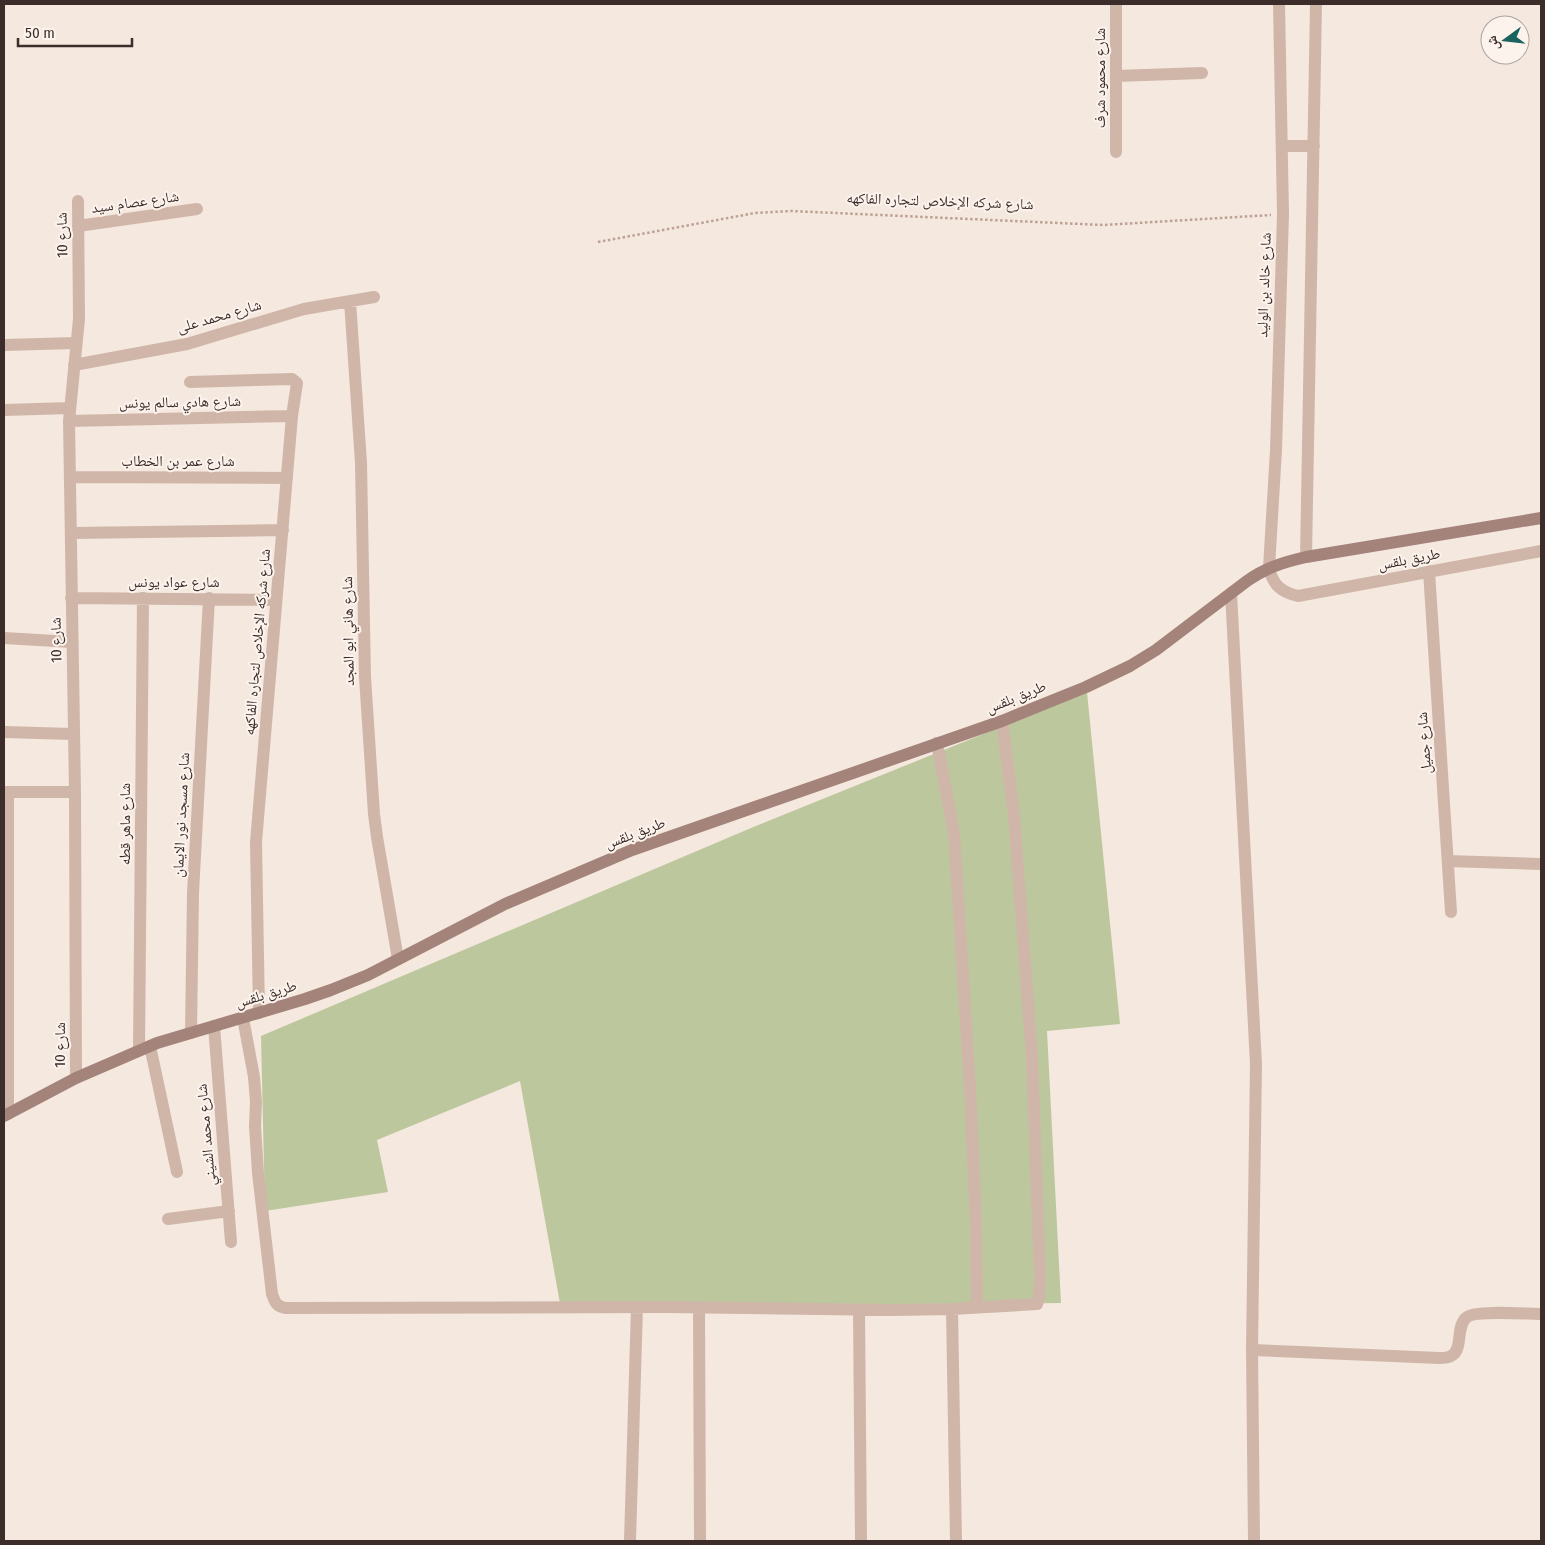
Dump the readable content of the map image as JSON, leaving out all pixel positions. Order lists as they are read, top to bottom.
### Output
{
  "streets": {
    "main road": ["طريق بلقس"],
    "street": [
      "شارع محمود شرف",
      "شارع شركه الإخلاص لتجاره الفاكهه",
      "شارع عصام سيد",
      "شارع 10",
      "شارع خالد بن الوليد",
      "شارع محمد على",
      "شارع هادي سالم يونس",
      "شارع عمر بن الخطاب",
      "شارع عواد يونس",
      "شارع هاني ابو المجد",
      "شارع جميل",
      "شارع مسجد نور الايمان",
      "شارع ماهر قطه",
      "شارع محمد الشيني"
    ]
  },
  "crossings": [
    ["شارع شركه الإخلاص لتجاره الفاكهه", "شارع خالد بن الوليد"],
    ["شارع شركه الإخلاص لتجاره الفاكهه", "شارع هادي سالم يونس"],
    ["شارع شركه الإخلاص لتجاره الفاكهه", "شارع عمر بن الخطاب"],
    ["شارع شركه الإخلاص لتجاره الفاكهه", "طريق بلقس"],
    ["شارع شركه الإخلاص لتجاره الفاكهه", "شارع عواد يونس"],
    ["شارع عصام سيد", "شارع 10"],
    ["شارع 10", "شارع محمد على"],
    ["شارع 10", "شارع هادي سالم يونس"],
    ["شارع 10", "شارع عمر بن الخطاب"],
    ["شارع 10", "طريق بلقس"],
    ["شارع 10", "شارع عواد يونس"],
    ["شارع خالد بن الوليد", "طريق بلقس"],
    ["شارع محمد على", "شارع هاني ابو المجد"],
    ["طريق بلقس", "شارع هاني ابو المجد"],
    ["طريق بلقس", "شارع جميل"],
    ["طريق بلقس", "شارع مسجد نور الايمان"],
    ["طريق بلقس", "شارع ماهر قطه"],
    ["طريق بلقس", "شارع محمد الشيني"],
    ["شارع عواد يونس", "شارع مسجد نور الايمان"],
    ["شارع عواد يونس", "شارع ماهر قطه"]
  ],
  "scale_bar": "50 m",
  "north": "left"
}
